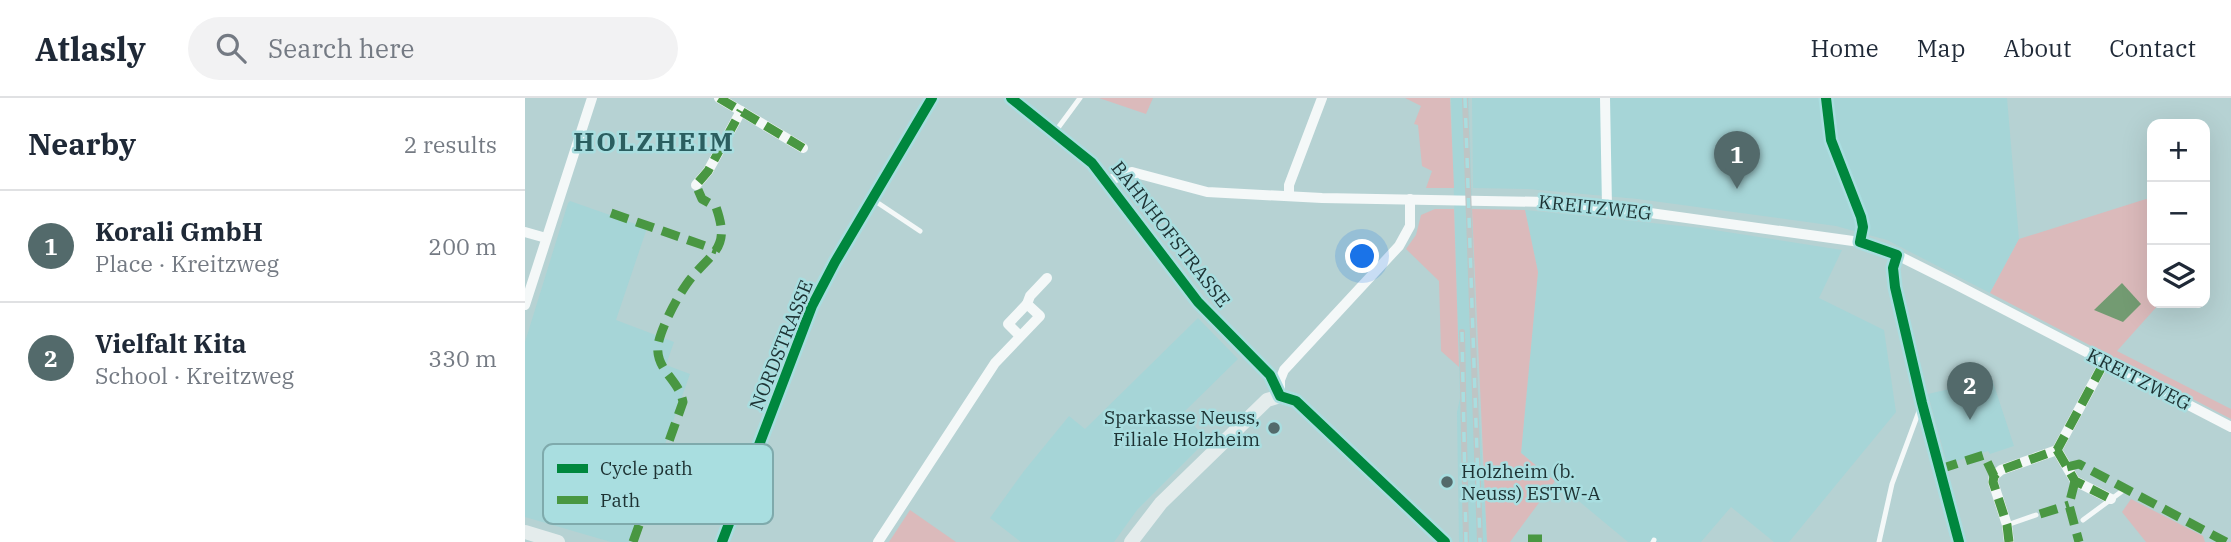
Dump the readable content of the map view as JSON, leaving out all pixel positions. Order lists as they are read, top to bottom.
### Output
{
  "streets": {
    "main road": ["BAHNHOFSTRASSE"],
    "street": ["KREITZWEG", "NORDSTRASSE"]
  },
  "crossings": [
    ["KREITZWEG", "BAHNHOFSTRASSE"]
  ],
  "districts": ["HOLZHEIM"],
  "places": ["Sparkasse Neuss, Filiale Holzheim", "Holzheim (b. Neuss) ESTW-A"],
  "legend": ["Cycle path", "Path"],
  "page": {
    "header": "Atlasly",
    "search": "Search here",
    "nav": [
      "Home",
      "Map",
      "About",
      "Contact"
    ],
    "heading": ["Nearby", "2 results"],
    "map_buttons": ["+", "−"],
    "pins": ["1", "2"],
    "list": [
      {
        "mark": "1",
        "name": "Korali GmbH",
        "note": "Place · Kreitzweg",
        "value": "200 m"
      },
      {
        "mark": "2",
        "name": "Vielfalt Kita",
        "note": "School · Kreitzweg",
        "value": "330 m"
      }
    ]
  }
}
